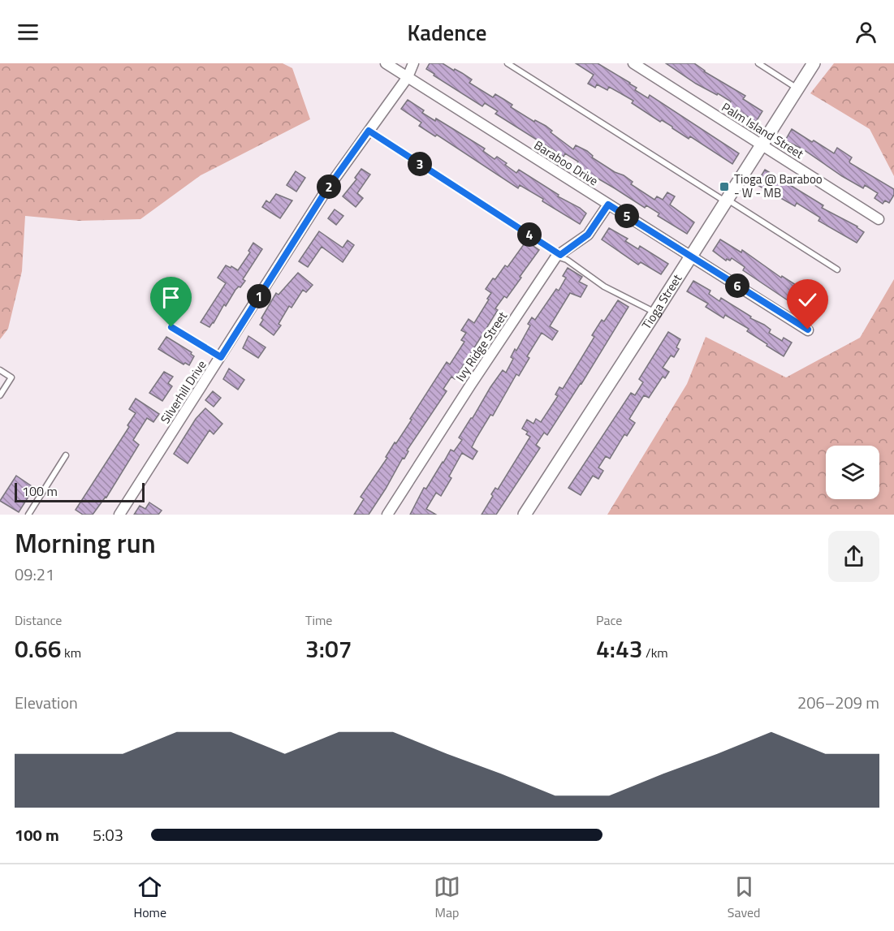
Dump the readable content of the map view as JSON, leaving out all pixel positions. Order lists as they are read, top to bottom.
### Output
{
  "streets": {
    "street": [
      "Palm Island Street",
      "Baraboo Drive",
      "Tioga Street",
      "Ivy Ridge Street",
      "Silverhill Drive"
    ]
  },
  "crossings": [
    ["Palm Island Street", "Tioga Street"],
    ["Baraboo Drive", "Tioga Street"],
    ["Baraboo Drive", "Ivy Ridge Street"],
    ["Baraboo Drive", "Silverhill Drive"]
  ],
  "places": {
    "transit": ["Tioga @ Baraboo - W - MB"]
  },
  "scale_bar": "100 m",
  "page": {
    "header": "Kadence",
    "pins": [
      "3",
      "2",
      "5",
      "4",
      "6",
      "1"
    ],
    "scale": "100 m",
    "heading": ["Morning run", "09:21"],
    "stats": [
      ["Distance", "0.66 km"],
      ["Time", "3:07"],
      ["Pace", "4:43 /km"]
    ],
    "chart": ["Elevation", "206–209 m"],
    "list": [
      {
        "name": "100 m",
        "note": "5:03"
      }
    ],
    "tabs": ["Home", "Map", "Saved"]
  }
}
